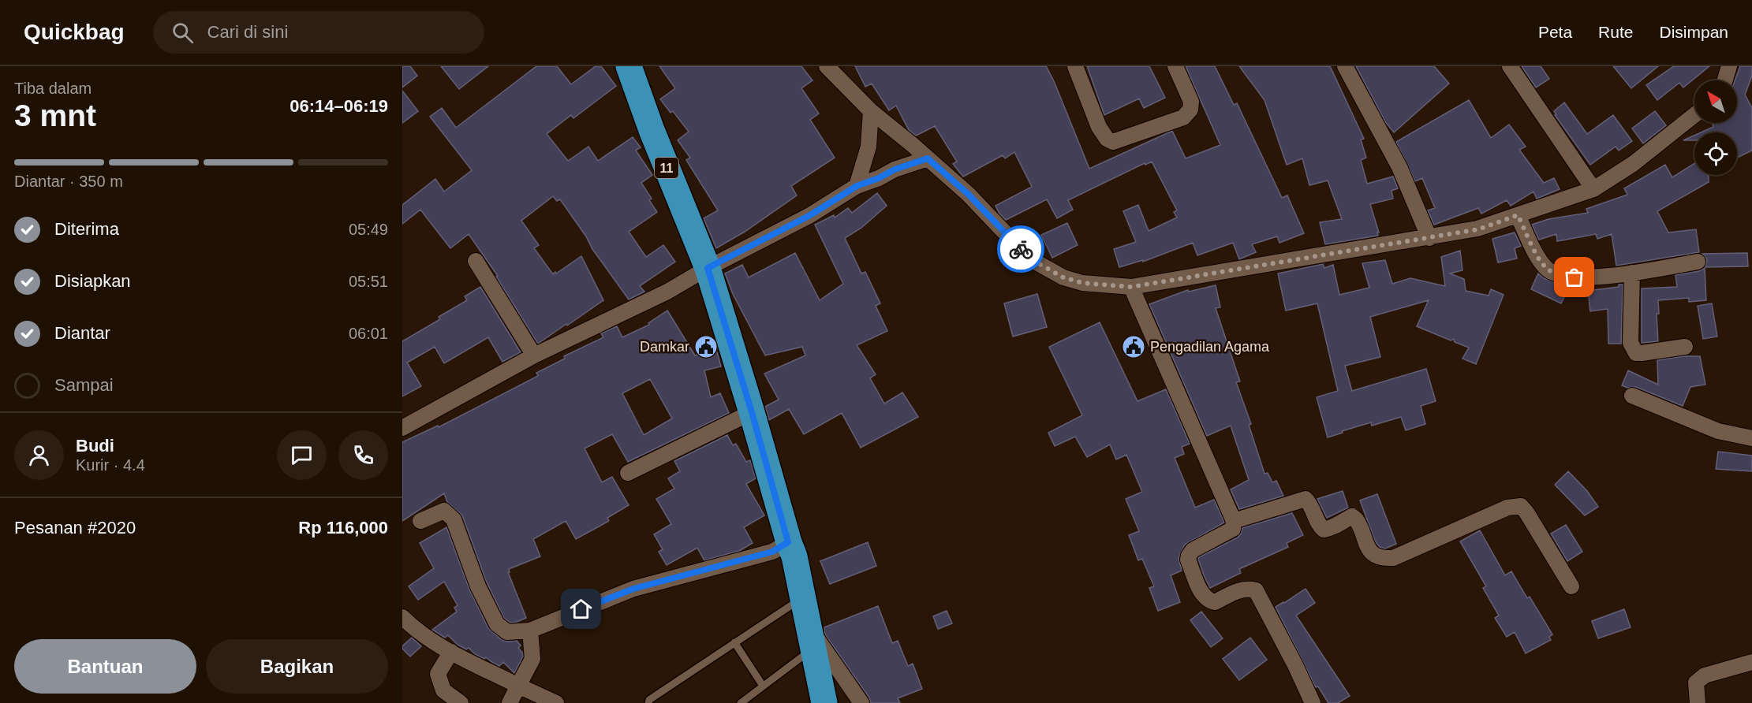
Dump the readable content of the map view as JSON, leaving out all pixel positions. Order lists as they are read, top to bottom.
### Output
{
  "streets": {
    "highway": ["11"]
  },
  "places": {
    "public building": ["Damkar", "Pengadilan Agama"]
  },
  "north": "top left",
  "page": {
    "header": "Quickbag",
    "search": "Cari di sini",
    "nav": ["Peta", "Rute", "Disimpan"],
    "heading": ["3 mnt", "Tiba dalam", "06:14–06:19"],
    "panel": [
      "Budi",
      "Kurir · 4.4",
      "Pesanan #2020",
      "Rp 116,000"
    ],
    "bar": "Diantar · 350 m",
    "list": [
      ["Diterima", "05:49"],
      ["Disiapkan", "05:51"],
      ["Diantar", "06:01"],
      "Sampai"
    ],
    "buttons": ["Bantuan", "Bagikan"]
  }
}
